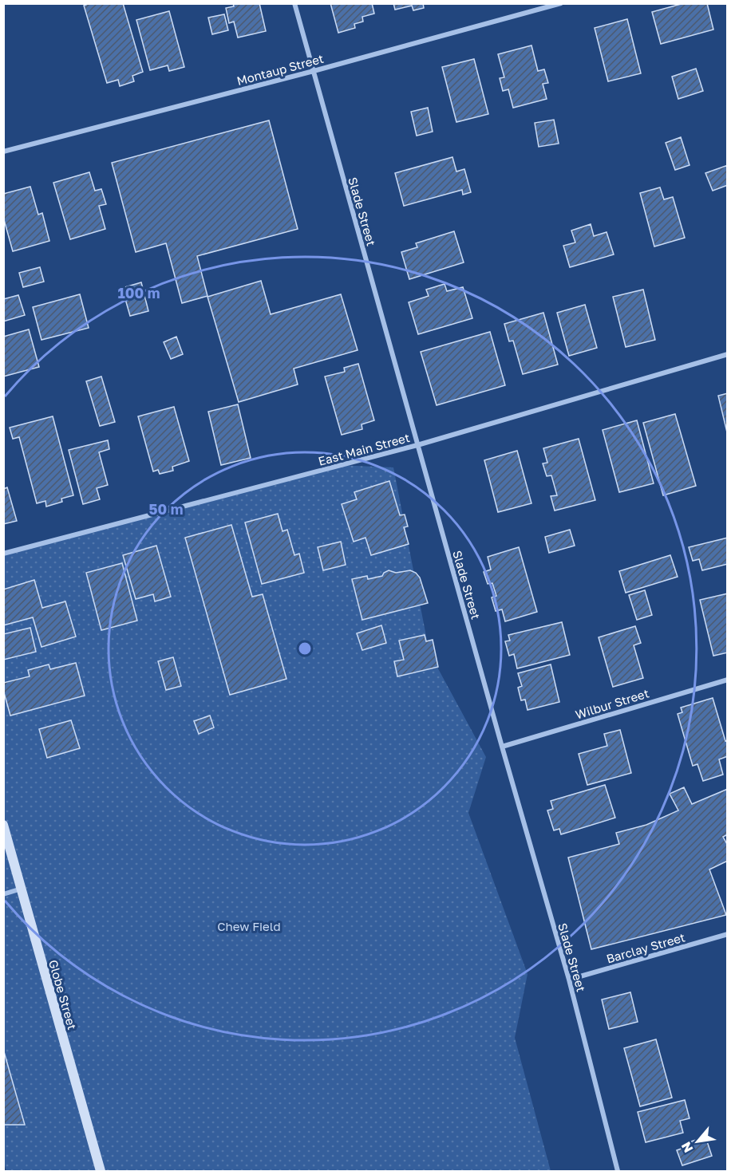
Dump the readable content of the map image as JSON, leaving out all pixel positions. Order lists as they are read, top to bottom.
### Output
{
  "streets": {
    "main road": ["Globe Street"],
    "street": [
      "Montaup Street",
      "Slade Street",
      "East Main Street",
      "Wilbur Street",
      "Barclay Street"
    ]
  },
  "crossings": [
    ["Montaup Street", "Slade Street"],
    ["Slade Street", "East Main Street"],
    ["Slade Street", "Wilbur Street"],
    ["Slade Street", "Barclay Street"]
  ],
  "parks": ["Chew Field"],
  "north": "bottom left",
  "rings": ["100 m", "50 m"]
}
